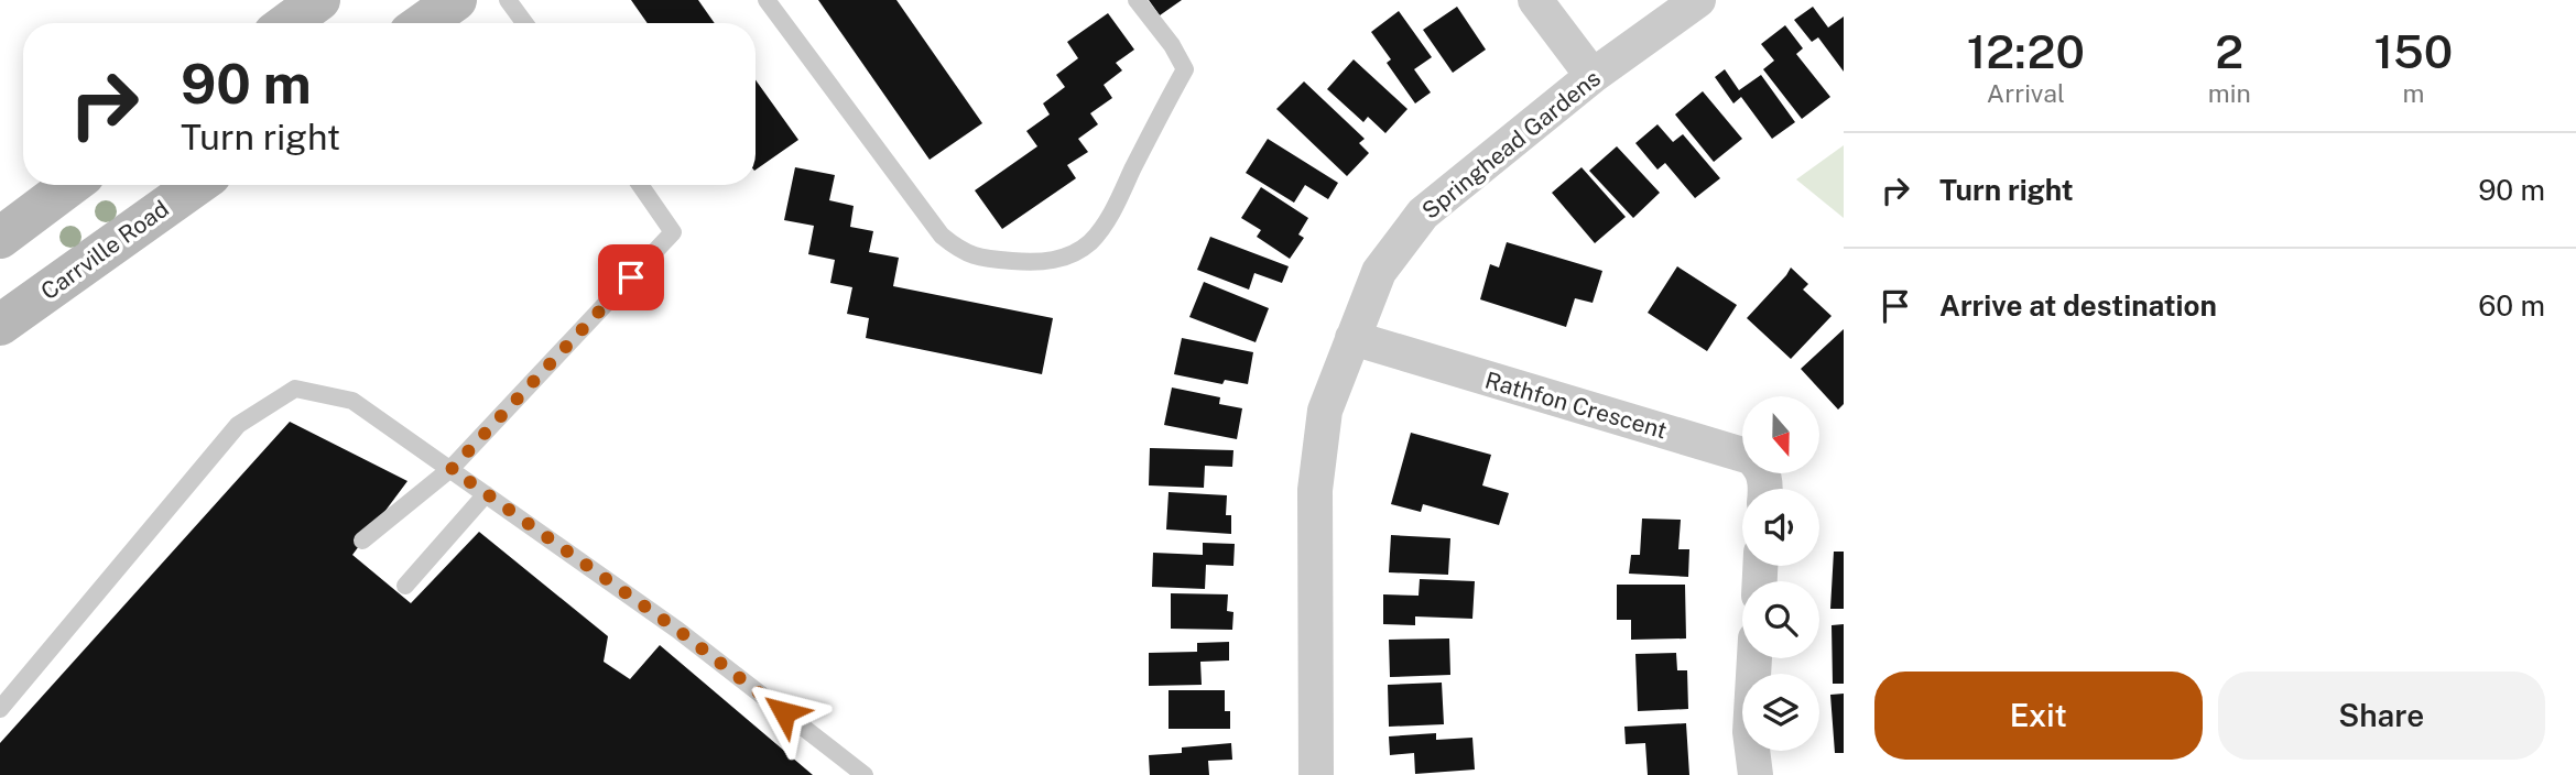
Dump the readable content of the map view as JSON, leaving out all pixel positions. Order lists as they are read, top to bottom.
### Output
{
  "streets": {
    "main road": ["Carrville Road"],
    "street": ["Springhead Gardens", "Rathfon Crescent"]
  },
  "crossings": [
    ["Springhead Gardens", "Rathfon Crescent"]
  ],
  "north": "bottom",
  "page": {
    "eta": [
      "12:20",
      "Arrival",
      "2",
      "min",
      "150",
      "m"
    ],
    "turn": ["90 m", "Turn right"],
    "list": [
      {
        "name": "Turn right",
        "value": "90 m"
      },
      {
        "name": "Arrive at destination",
        "value": "60 m"
      }
    ],
    "buttons": ["Exit", "Share"]
  }
}
